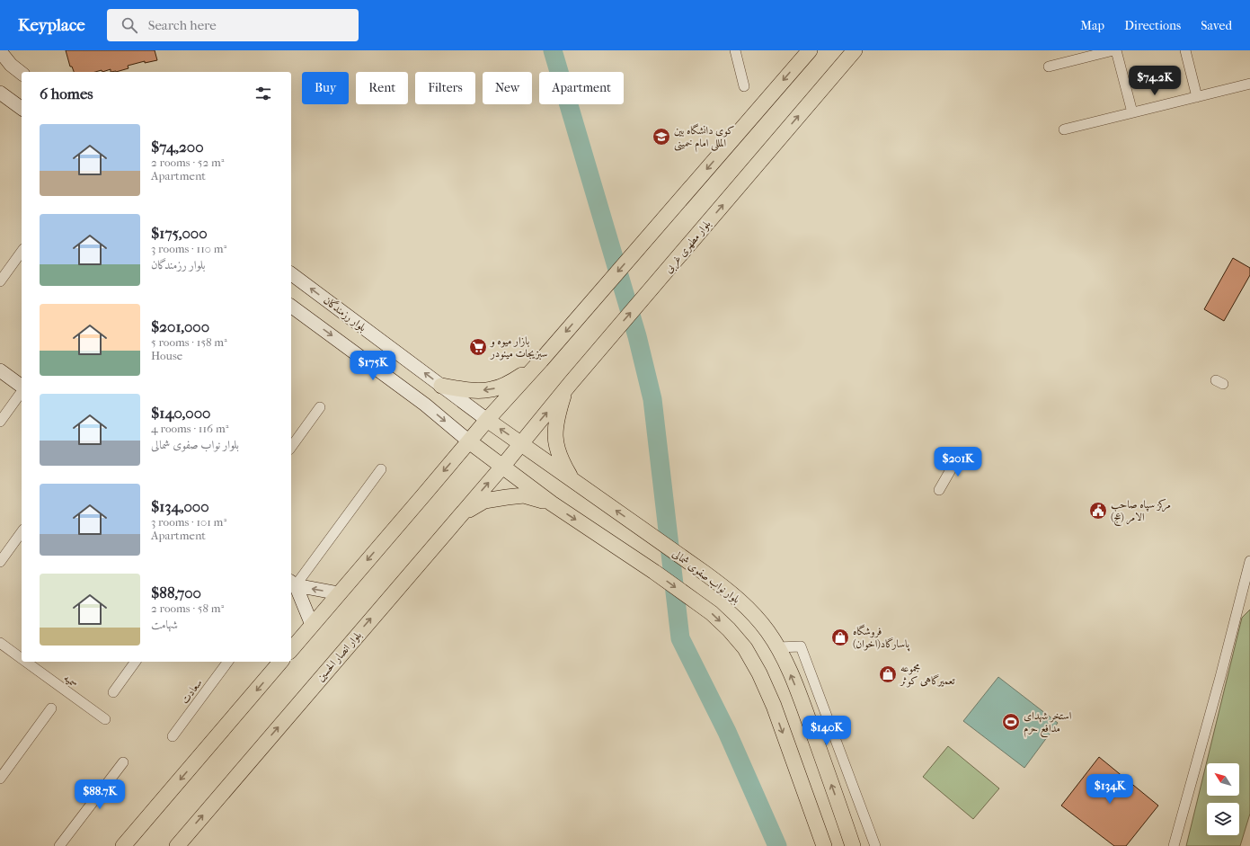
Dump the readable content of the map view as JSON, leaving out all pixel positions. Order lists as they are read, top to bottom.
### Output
{
  "streets": {
    "main road": [
      "بلوار مطهری غربی",
      "بلوار رزمندگان",
      "بلوار نواب صفوی شمالی",
      "بلوار انصار الحسین"
    ],
    "street": ["سمیه", "سعادت"]
  },
  "crossings": [
    ["بلوار مطهری غربی", "بلوار نواب صفوی شمالی"],
    ["بلوار مطهری غربی", "بلوار انصار الحسین"],
    ["بلوار رزمندگان", "بلوار نواب صفوی شمالی"]
  ],
  "places": {
    "school or university": ["کوی دانشگاه بین المللی امام خمینی"],
    "supermarket": ["بازار میوه و سبزیجات مینودر"],
    "public building": ["مرکز سپاه صاحب الامر (عج)"],
    "shop": ["فروشگاه پاسارگاد(اخوان)", "مجموعه تعمیرگاهی کوثر"],
    "sports": ["استخر شهدای مدافع حرم"]
  },
  "north": "top left",
  "page": {
    "header": "Keyplace",
    "search": "Search here",
    "nav": ["Map", "Directions", "Saved"],
    "price": [
      "$74.2K",
      "$175K",
      "$201K",
      "$140K",
      "$134K",
      "$88.7K"
    ],
    "chip": [
      "Buy",
      "Rent",
      "Filters",
      "New",
      "Apartment"
    ],
    "heading": "6 homes",
    "list": [
      {
        "name": "$74,200",
        "note": "2 rooms · 52 m² · Apartment"
      },
      {
        "name": "$175,000",
        "note": "3 rooms · 110 m² · بلوار رزمندگان"
      },
      {
        "name": "$201,000",
        "note": "5 rooms · 158 m² · House"
      },
      {
        "name": "$140,000",
        "note": "4 rooms · 116 m² · بلوار نواب صفوی شمالی"
      },
      {
        "name": "$134,000",
        "note": "3 rooms · 101 m² · Apartment"
      },
      {
        "name": "$88,700",
        "note": "2 rooms · 58 m² · شهامت"
      }
    ]
  }
}
